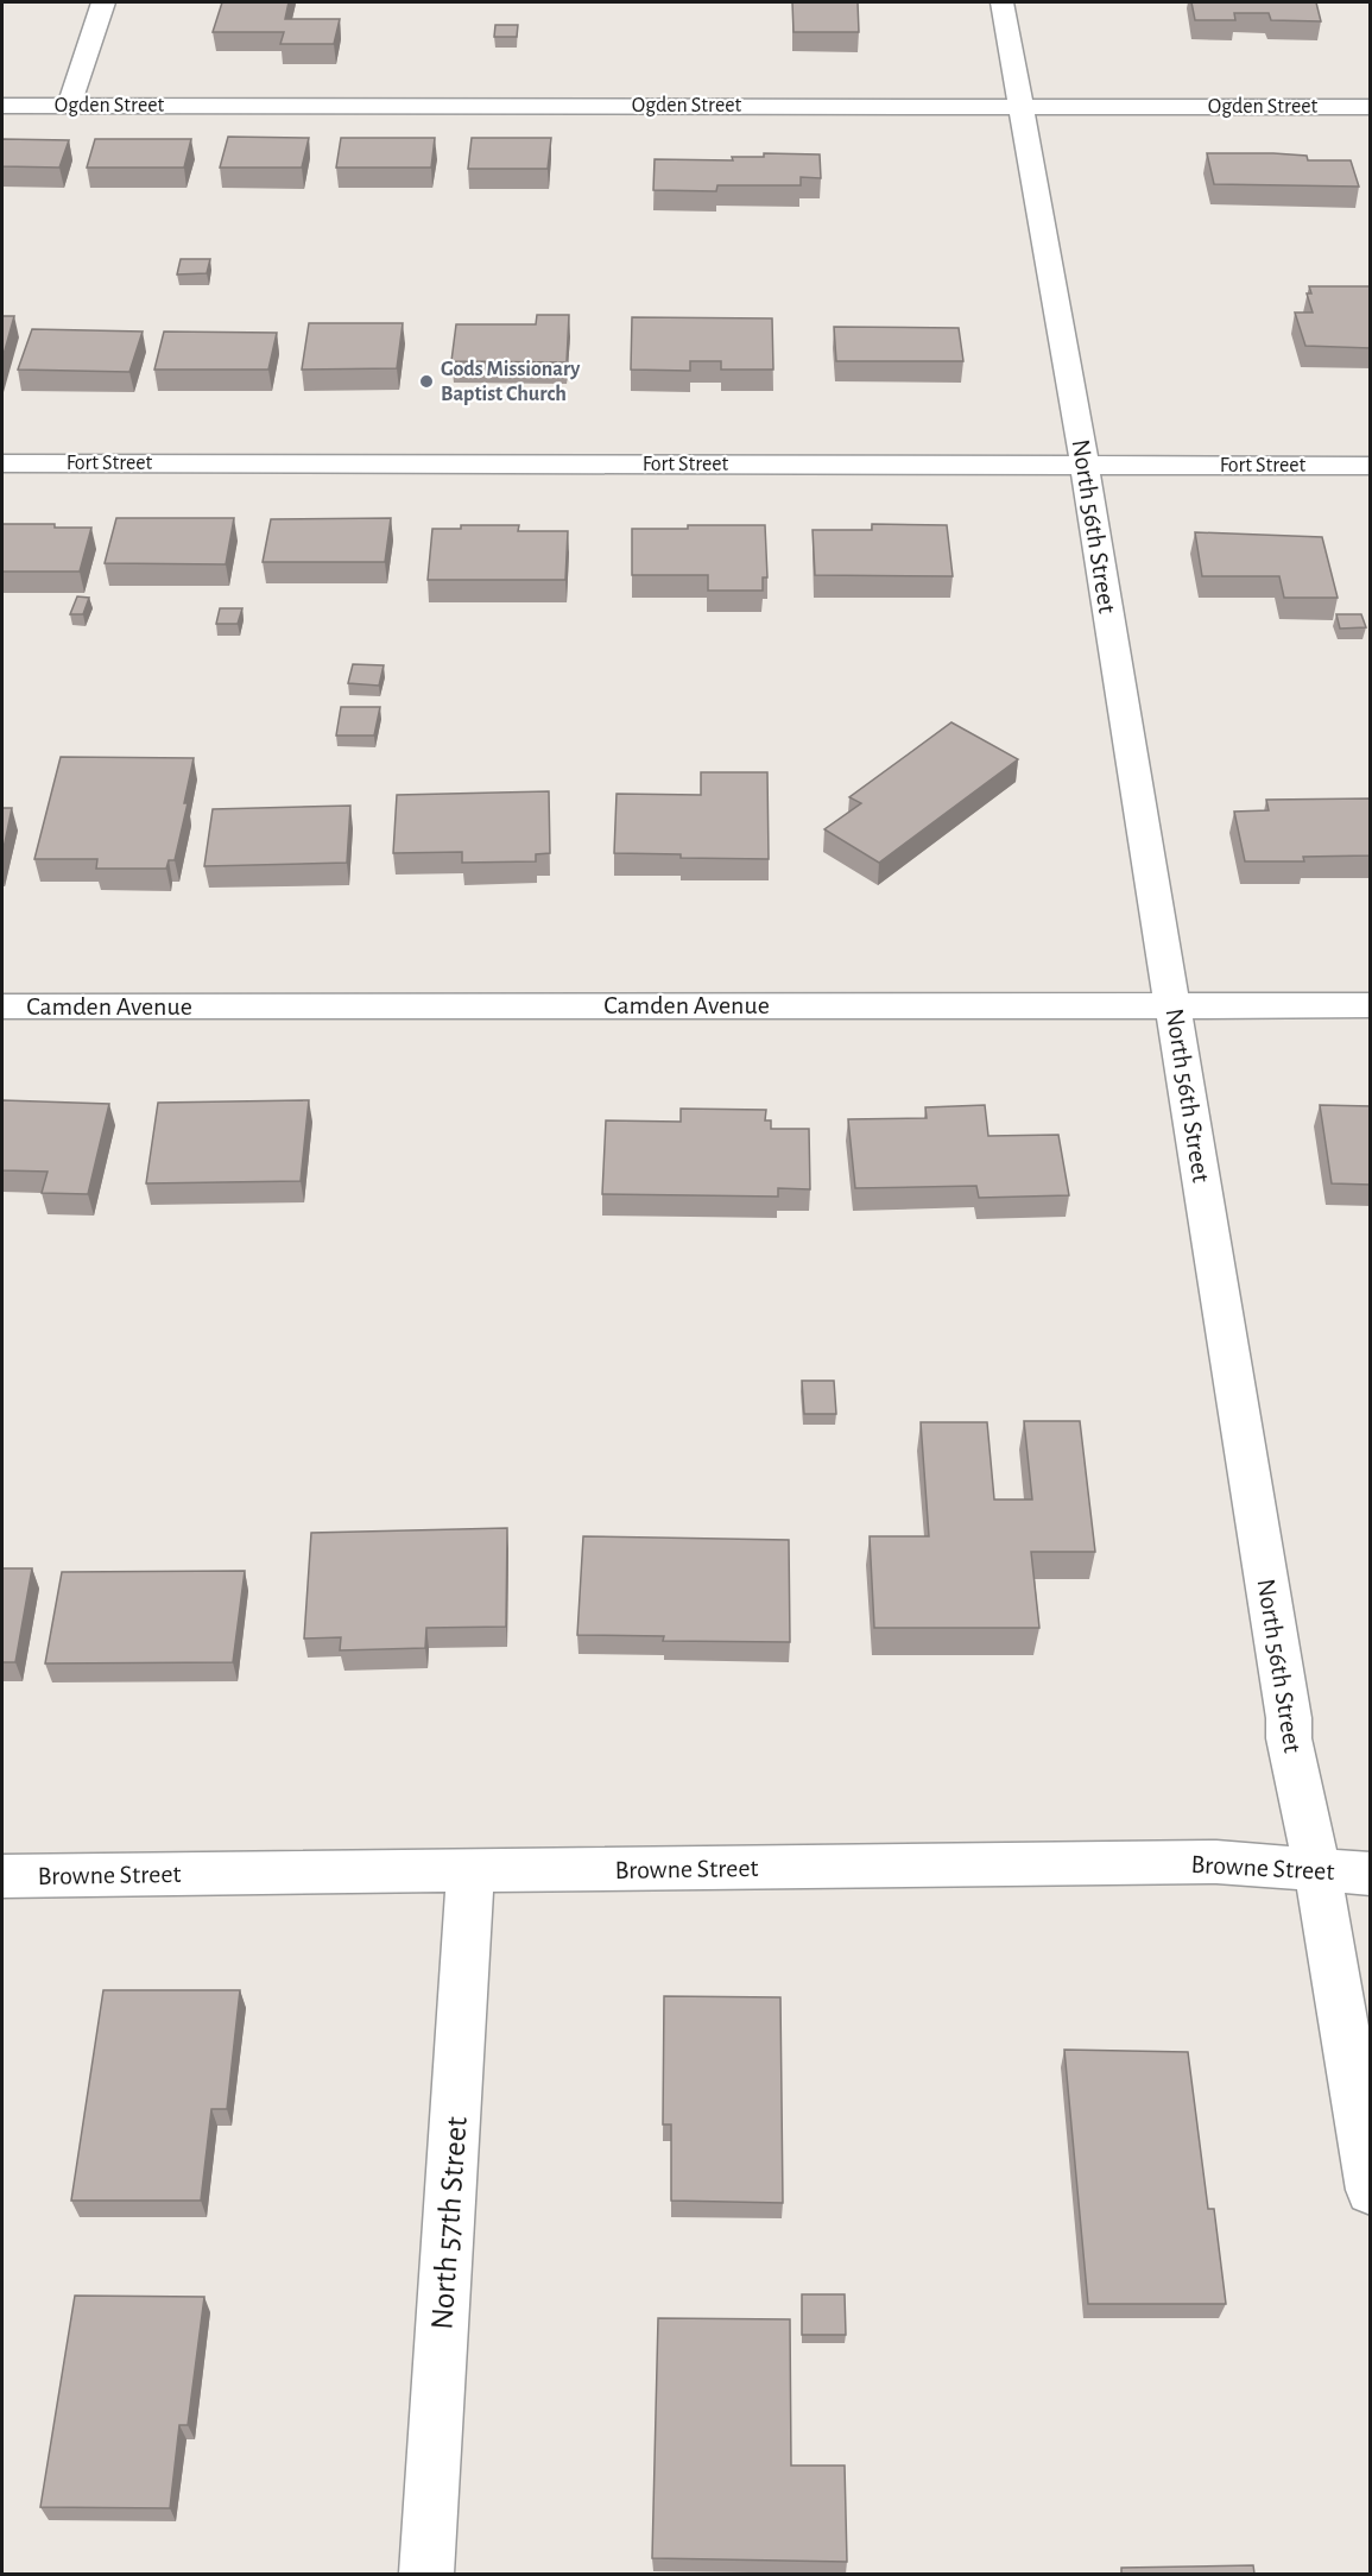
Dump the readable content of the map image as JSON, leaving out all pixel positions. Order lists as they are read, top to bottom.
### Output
{
  "streets": {
    "street": [
      "Ogden Street",
      "Fort Street",
      "North 56th Street",
      "Camden Avenue",
      "Browne Street",
      "North 57th Street"
    ]
  },
  "crossings": [
    ["Ogden Street", "North 56th Street"],
    ["Fort Street", "North 56th Street"],
    ["North 56th Street", "Camden Avenue"],
    ["North 56th Street", "Browne Street"],
    ["Browne Street", "North 57th Street"]
  ],
  "places": ["Gods Missionary Baptist Church"]
}
